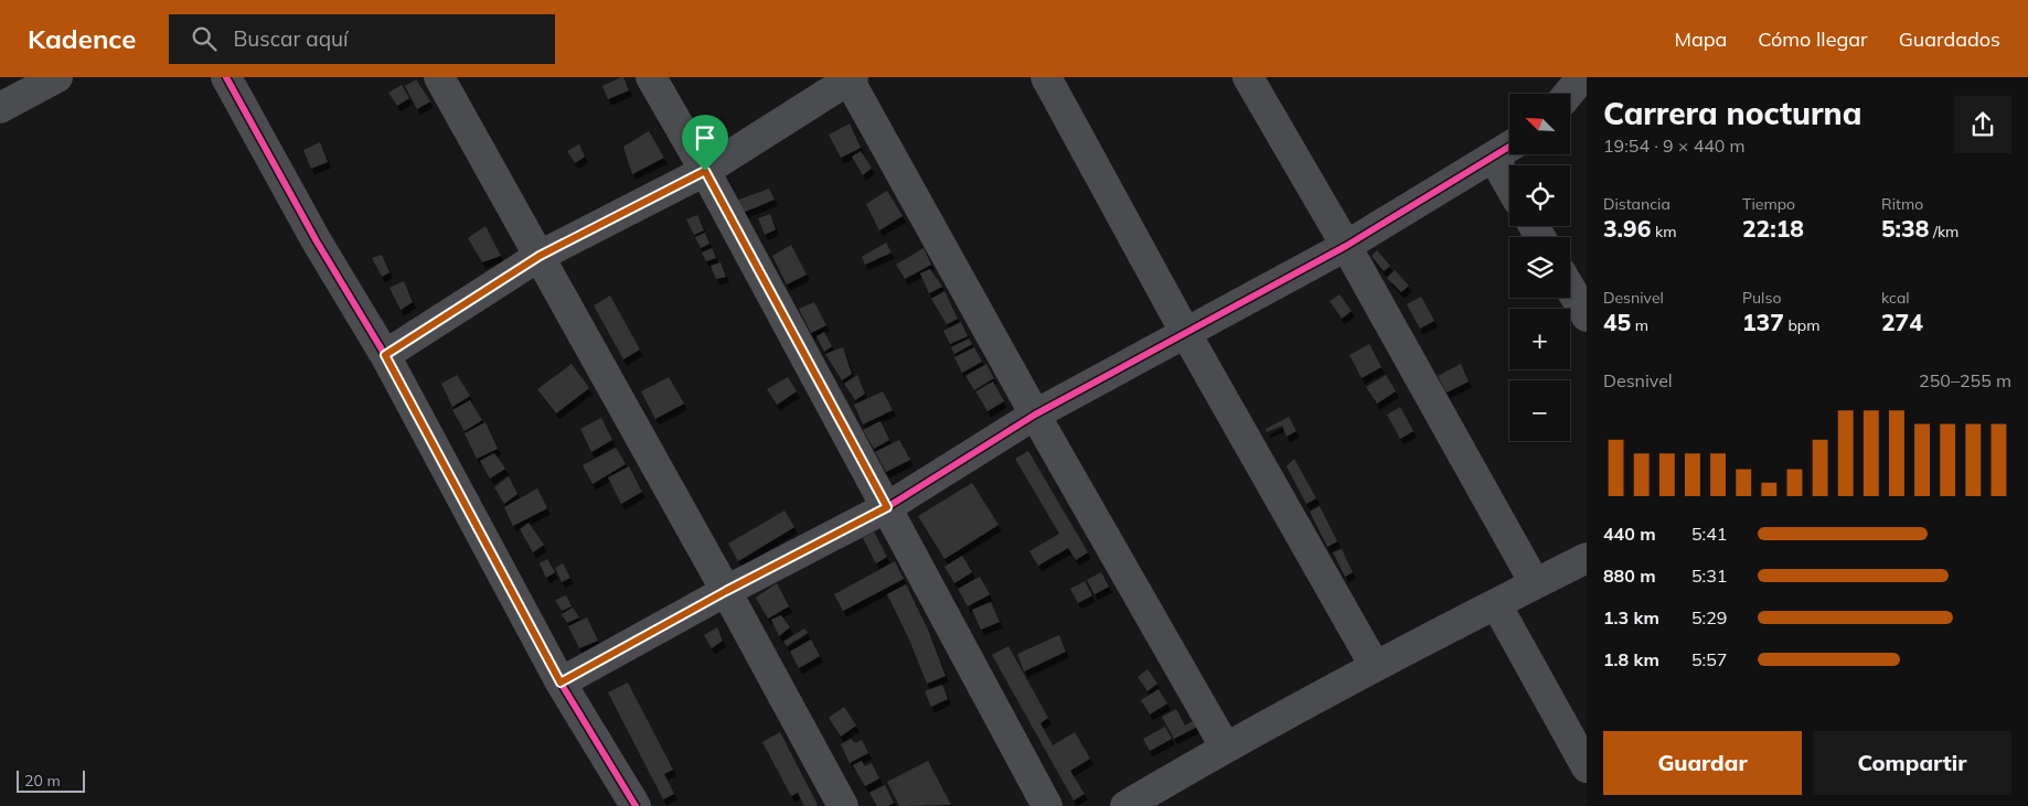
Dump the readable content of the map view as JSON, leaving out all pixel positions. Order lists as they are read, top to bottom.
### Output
{
  "scale_bar": "20 m",
  "north": "top left",
  "page": {
    "header": "Kadence",
    "search": "Buscar aquí",
    "nav": ["Mapa", "Cómo llegar", "Guardados"],
    "heading": ["Carrera nocturna", "19:54 · 9 × 440 m"],
    "map_buttons": ["+", "−"],
    "stats": [
      ["Distancia", "3.96 km"],
      ["Tiempo", "22:18"],
      ["Ritmo", "5:38 /km"],
      ["Desnivel", "45 m"],
      ["Pulso", "137 bpm"],
      ["kcal", "274"]
    ],
    "chart": ["Desnivel", "250–255 m"],
    "list": [
      {
        "name": "440 m",
        "note": "5:41"
      },
      {
        "name": "880 m",
        "note": "5:31"
      },
      {
        "name": "1.3 km",
        "note": "5:29"
      },
      {
        "name": "1.8 km",
        "note": "5:57"
      }
    ],
    "buttons": ["Guardar", "Compartir"],
    "scale": "20 m"
  }
}
